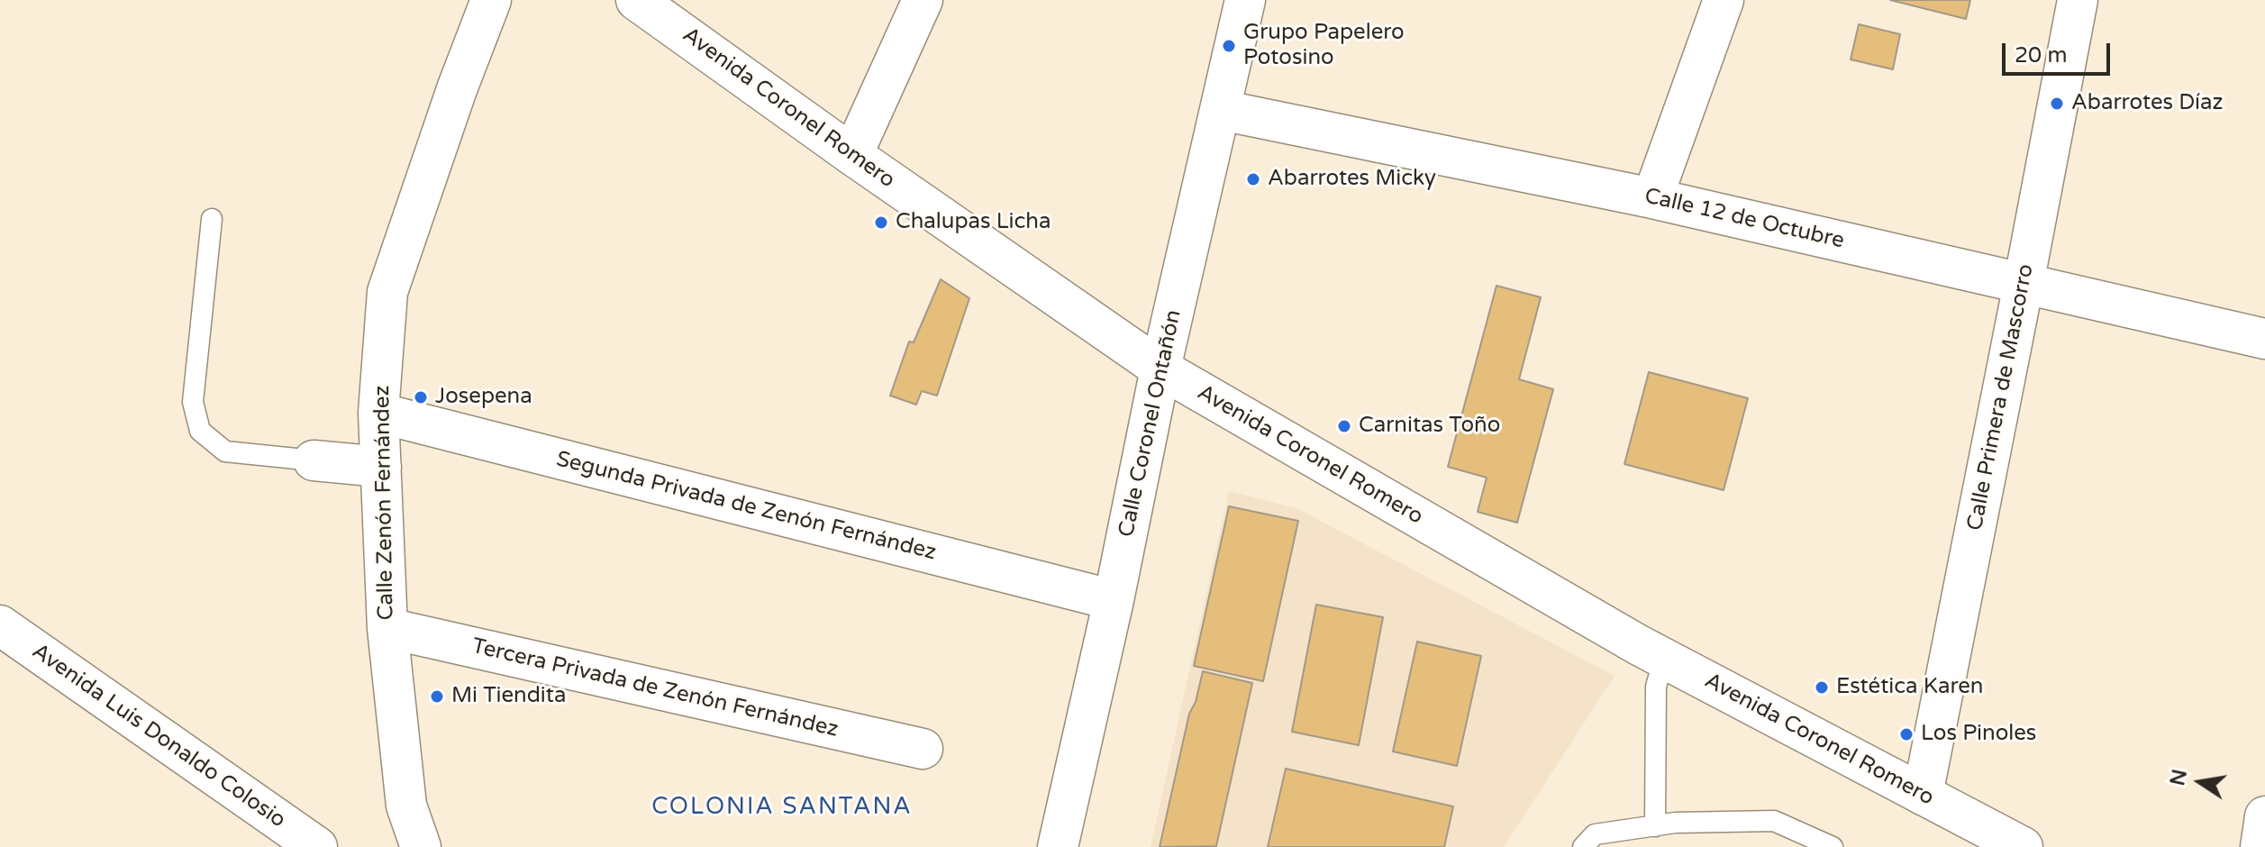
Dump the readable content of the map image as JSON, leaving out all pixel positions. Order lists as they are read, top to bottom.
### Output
{
  "streets": {
    "street": [
      "Avenida Coronel Romero",
      "Calle 12 de Octubre",
      "Calle Primera de Mascorro",
      "Calle Coronel Ontañón",
      "Calle Zenón Fernández",
      "Segunda Privada de Zenón Fernández",
      "Tercera Privada de Zenón Fernández",
      "Avenida Luis Donaldo Colosio"
    ]
  },
  "crossings": [
    ["Avenida Coronel Romero", "Calle Primera de Mascorro"],
    ["Avenida Coronel Romero", "Calle Coronel Ontañón"],
    ["Calle 12 de Octubre", "Calle Primera de Mascorro"],
    ["Calle 12 de Octubre", "Calle Coronel Ontañón"],
    ["Calle Coronel Ontañón", "Segunda Privada de Zenón Fernández"],
    ["Calle Zenón Fernández", "Segunda Privada de Zenón Fernández"],
    ["Calle Zenón Fernández", "Tercera Privada de Zenón Fernández"]
  ],
  "districts": ["COLONIA SANTANA"],
  "places": [
    "Grupo Papelero Potosino",
    "Abarrotes Díaz",
    "Abarrotes Micky",
    "Chalupas Licha",
    "Josepena",
    "Carnitas Toño",
    "Estética Karen",
    "Mi Tiendita",
    "Los Pinoles"
  ],
  "scale_bar": "20 m",
  "north": "left"
}
